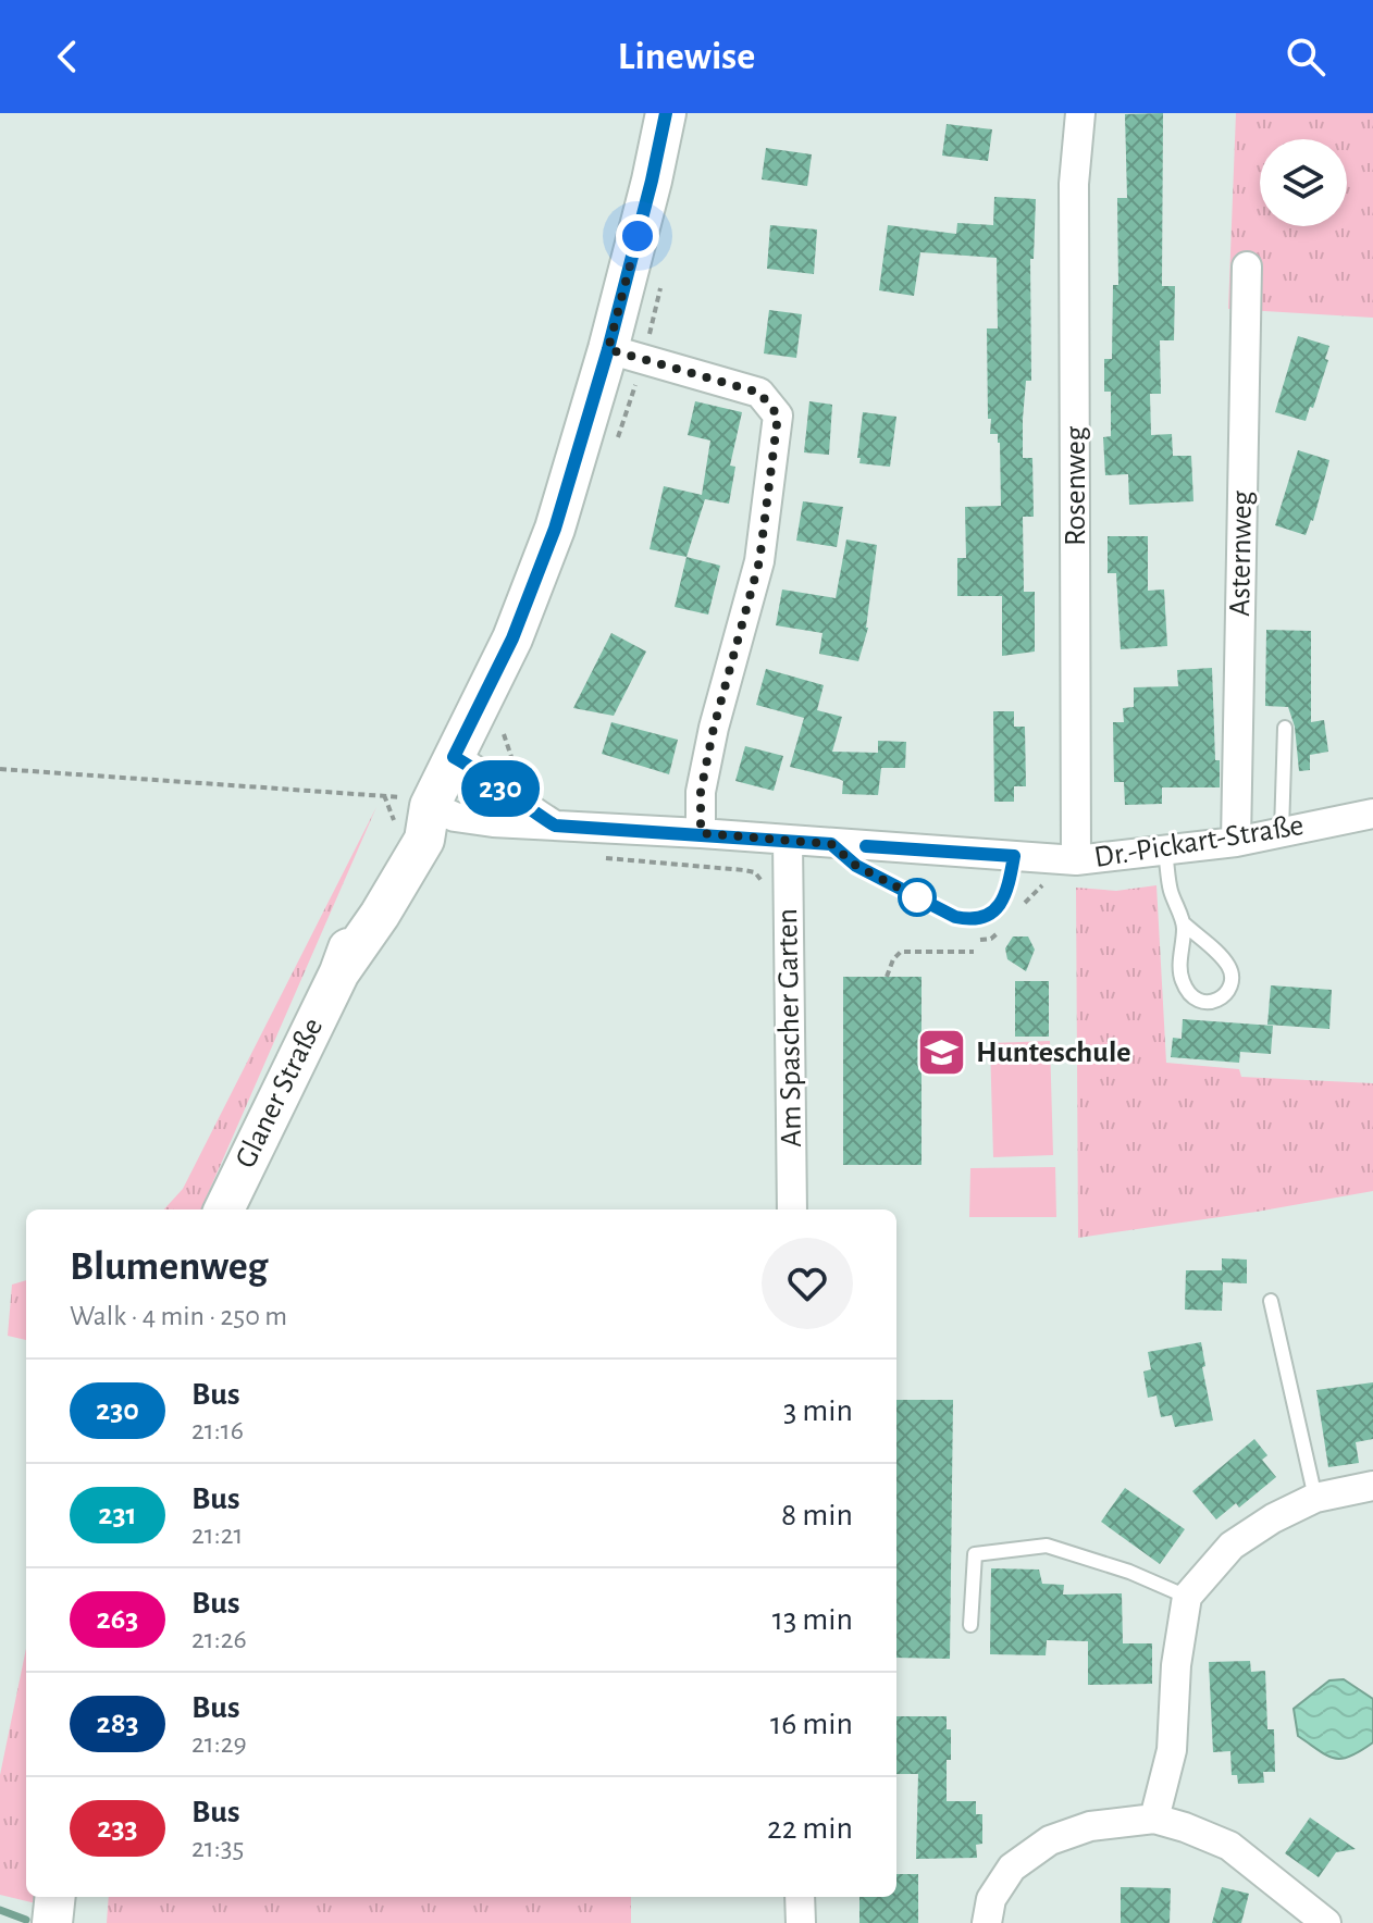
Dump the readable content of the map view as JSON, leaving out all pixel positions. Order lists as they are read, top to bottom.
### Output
{
  "streets": {
    "street": [
      "Rosenweg",
      "Asternweg",
      "Dr.-Pickart-Straße",
      "Am Spascher Garten",
      "Glaner Straße"
    ]
  },
  "crossings": [
    ["Rosenweg", "Dr.-Pickart-Straße"],
    ["Asternweg", "Dr.-Pickart-Straße"],
    ["Dr.-Pickart-Straße", "Am Spascher Garten"],
    ["Dr.-Pickart-Straße", "Glaner Straße"]
  ],
  "places": {
    "school or university": ["Hunteschule"]
  },
  "lines": ["bus line 230"],
  "page": {
    "header": "Linewise",
    "on_map": "230",
    "heading": ["Blumenweg", "Walk · 4 min · 250 m"],
    "list": [
      {
        "mark": "230",
        "name": "Bus",
        "note": "21:16",
        "value": "3 min"
      },
      {
        "mark": "231",
        "name": "Bus",
        "note": "21:21",
        "value": "8 min"
      },
      {
        "mark": "263",
        "name": "Bus",
        "note": "21:26",
        "value": "13 min"
      },
      {
        "mark": "283",
        "name": "Bus",
        "note": "21:29",
        "value": "16 min"
      },
      {
        "mark": "233",
        "name": "Bus",
        "note": "21:35",
        "value": "22 min"
      }
    ]
  }
}
